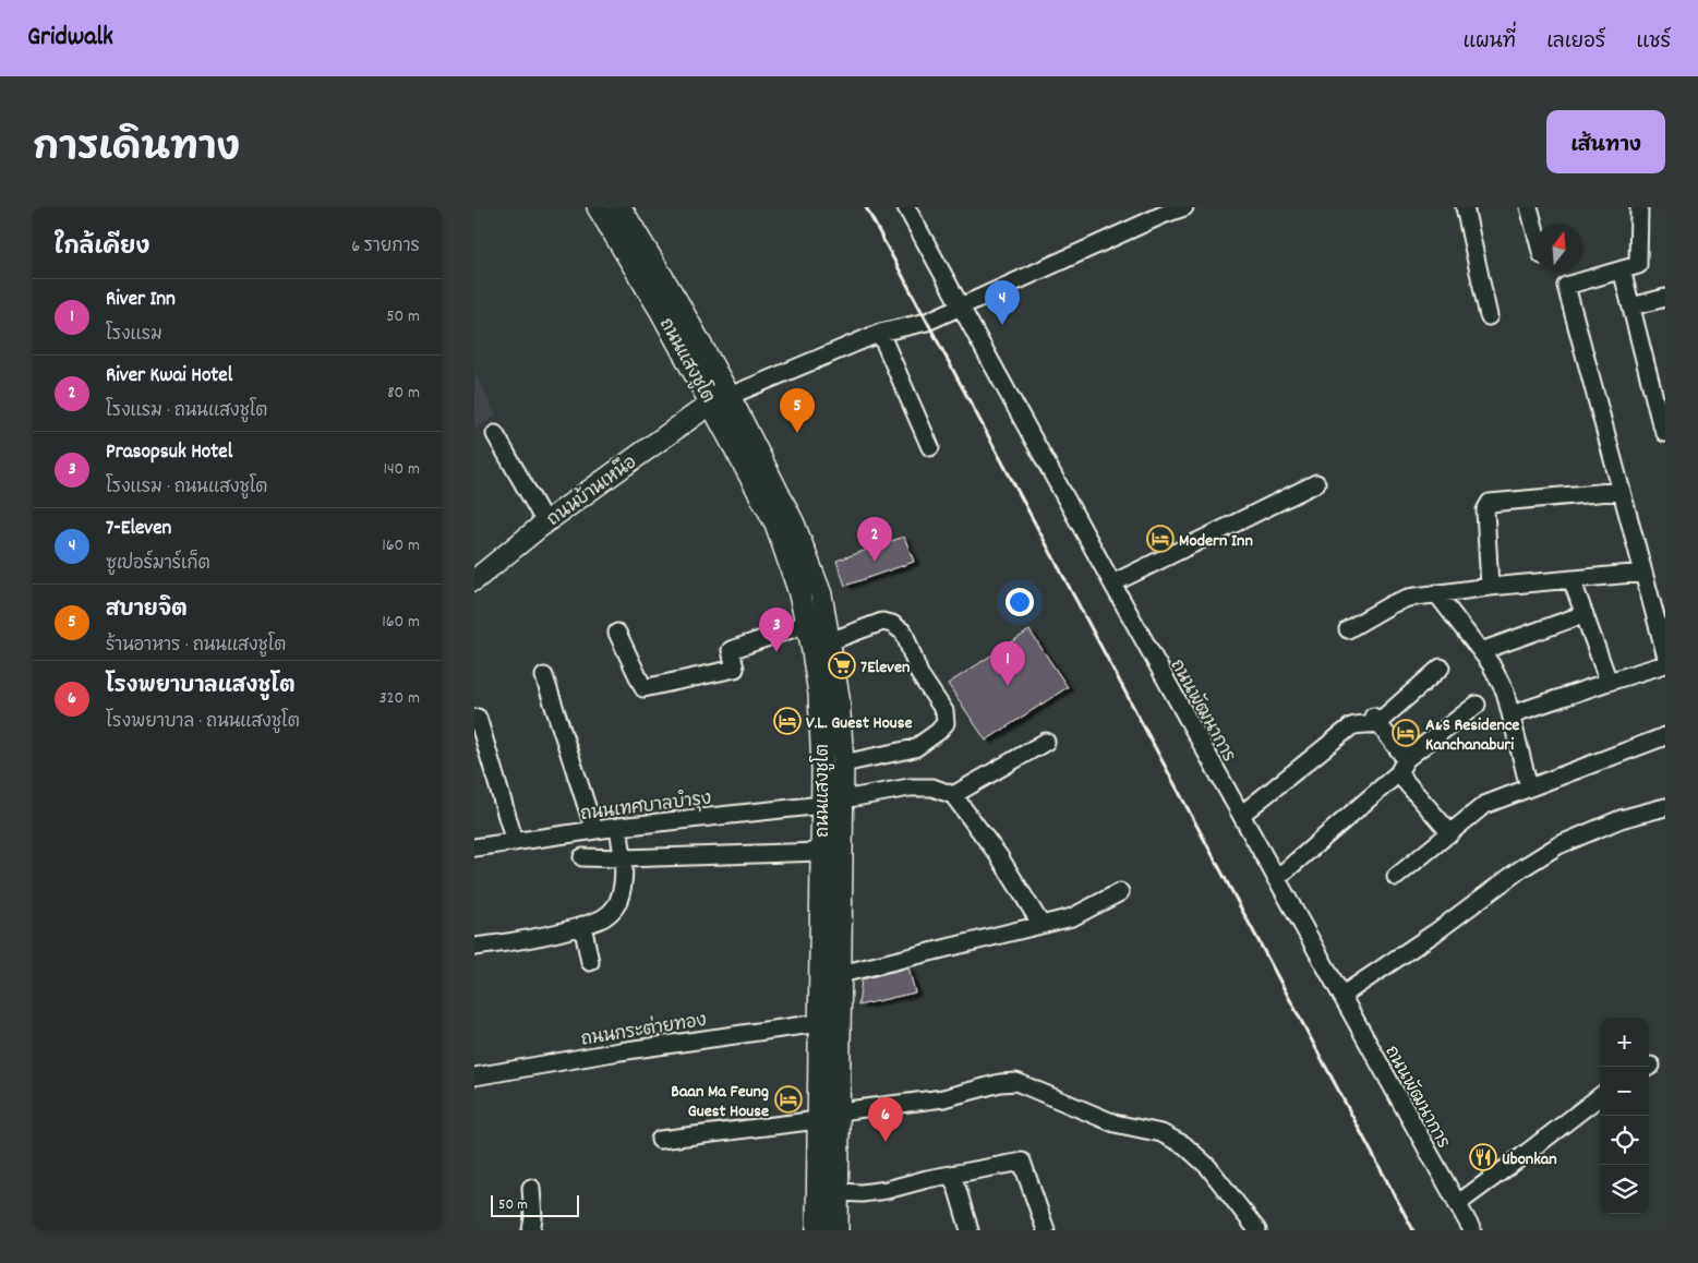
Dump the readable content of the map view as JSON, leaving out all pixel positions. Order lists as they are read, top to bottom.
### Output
{
  "streets": {
    "main road": ["ถนนแสงชูโต", "ถนนบ้านเหนือ"],
    "street": ["ถนนพัฒนาการ", "ถนนเทศบาลบำรุง", "ถนนกระต่ายทอง"]
  },
  "crossings": [
    ["ถนนแสงชูโต", "ถนนบ้านเหนือ"],
    ["ถนนแสงชูโต", "ถนนเทศบาลบำรุง"],
    ["ถนนแสงชูโต", "ถนนกระต่ายทอง"]
  ],
  "places": {
    "hotel": [
      "Modern Inn",
      "V.L. Guest House",
      "A&S Residence Kanchanaburi",
      "Baan Ma Feung Guest House"
    ],
    "supermarket": ["7Eleven"],
    "restaurant": ["Ubonkan"]
  },
  "scale_bar": "50 m",
  "north": "top",
  "page": {
    "header": "Gridwalk",
    "nav": ["แผนที่", "เลเยอร์", "แชร์"],
    "title": "การเดินทาง",
    "buttons": "เส้นทาง",
    "heading": ["ใกล้เคียง", "6 รายการ"],
    "list": [
      {
        "mark": "1",
        "name": "River Inn",
        "note": "โรงแรม",
        "value": "50 m"
      },
      {
        "mark": "2",
        "name": "River Kwai Hotel",
        "note": "โรงแรม · ถนนแสงชูโต",
        "value": "80 m"
      },
      {
        "mark": "3",
        "name": "Prasopsuk Hotel",
        "note": "โรงแรม · ถนนแสงชูโต",
        "value": "140 m"
      },
      {
        "mark": "4",
        "name": "7-Eleven",
        "note": "ซูเปอร์มาร์เก็ต",
        "value": "160 m"
      },
      {
        "mark": "5",
        "name": "สบายจิต",
        "note": "ร้านอาหาร · ถนนแสงชูโต",
        "value": "160 m"
      },
      {
        "mark": "6",
        "name": "โรงพยาบาลแสงชูโต",
        "note": "โรงพยาบาล · ถนนแสงชูโต",
        "value": "320 m"
      }
    ],
    "pins": [
      "4",
      "5",
      "2",
      "3",
      "1",
      "6"
    ],
    "map_buttons": ["+", "−"],
    "scale": "50 m"
  }
}
